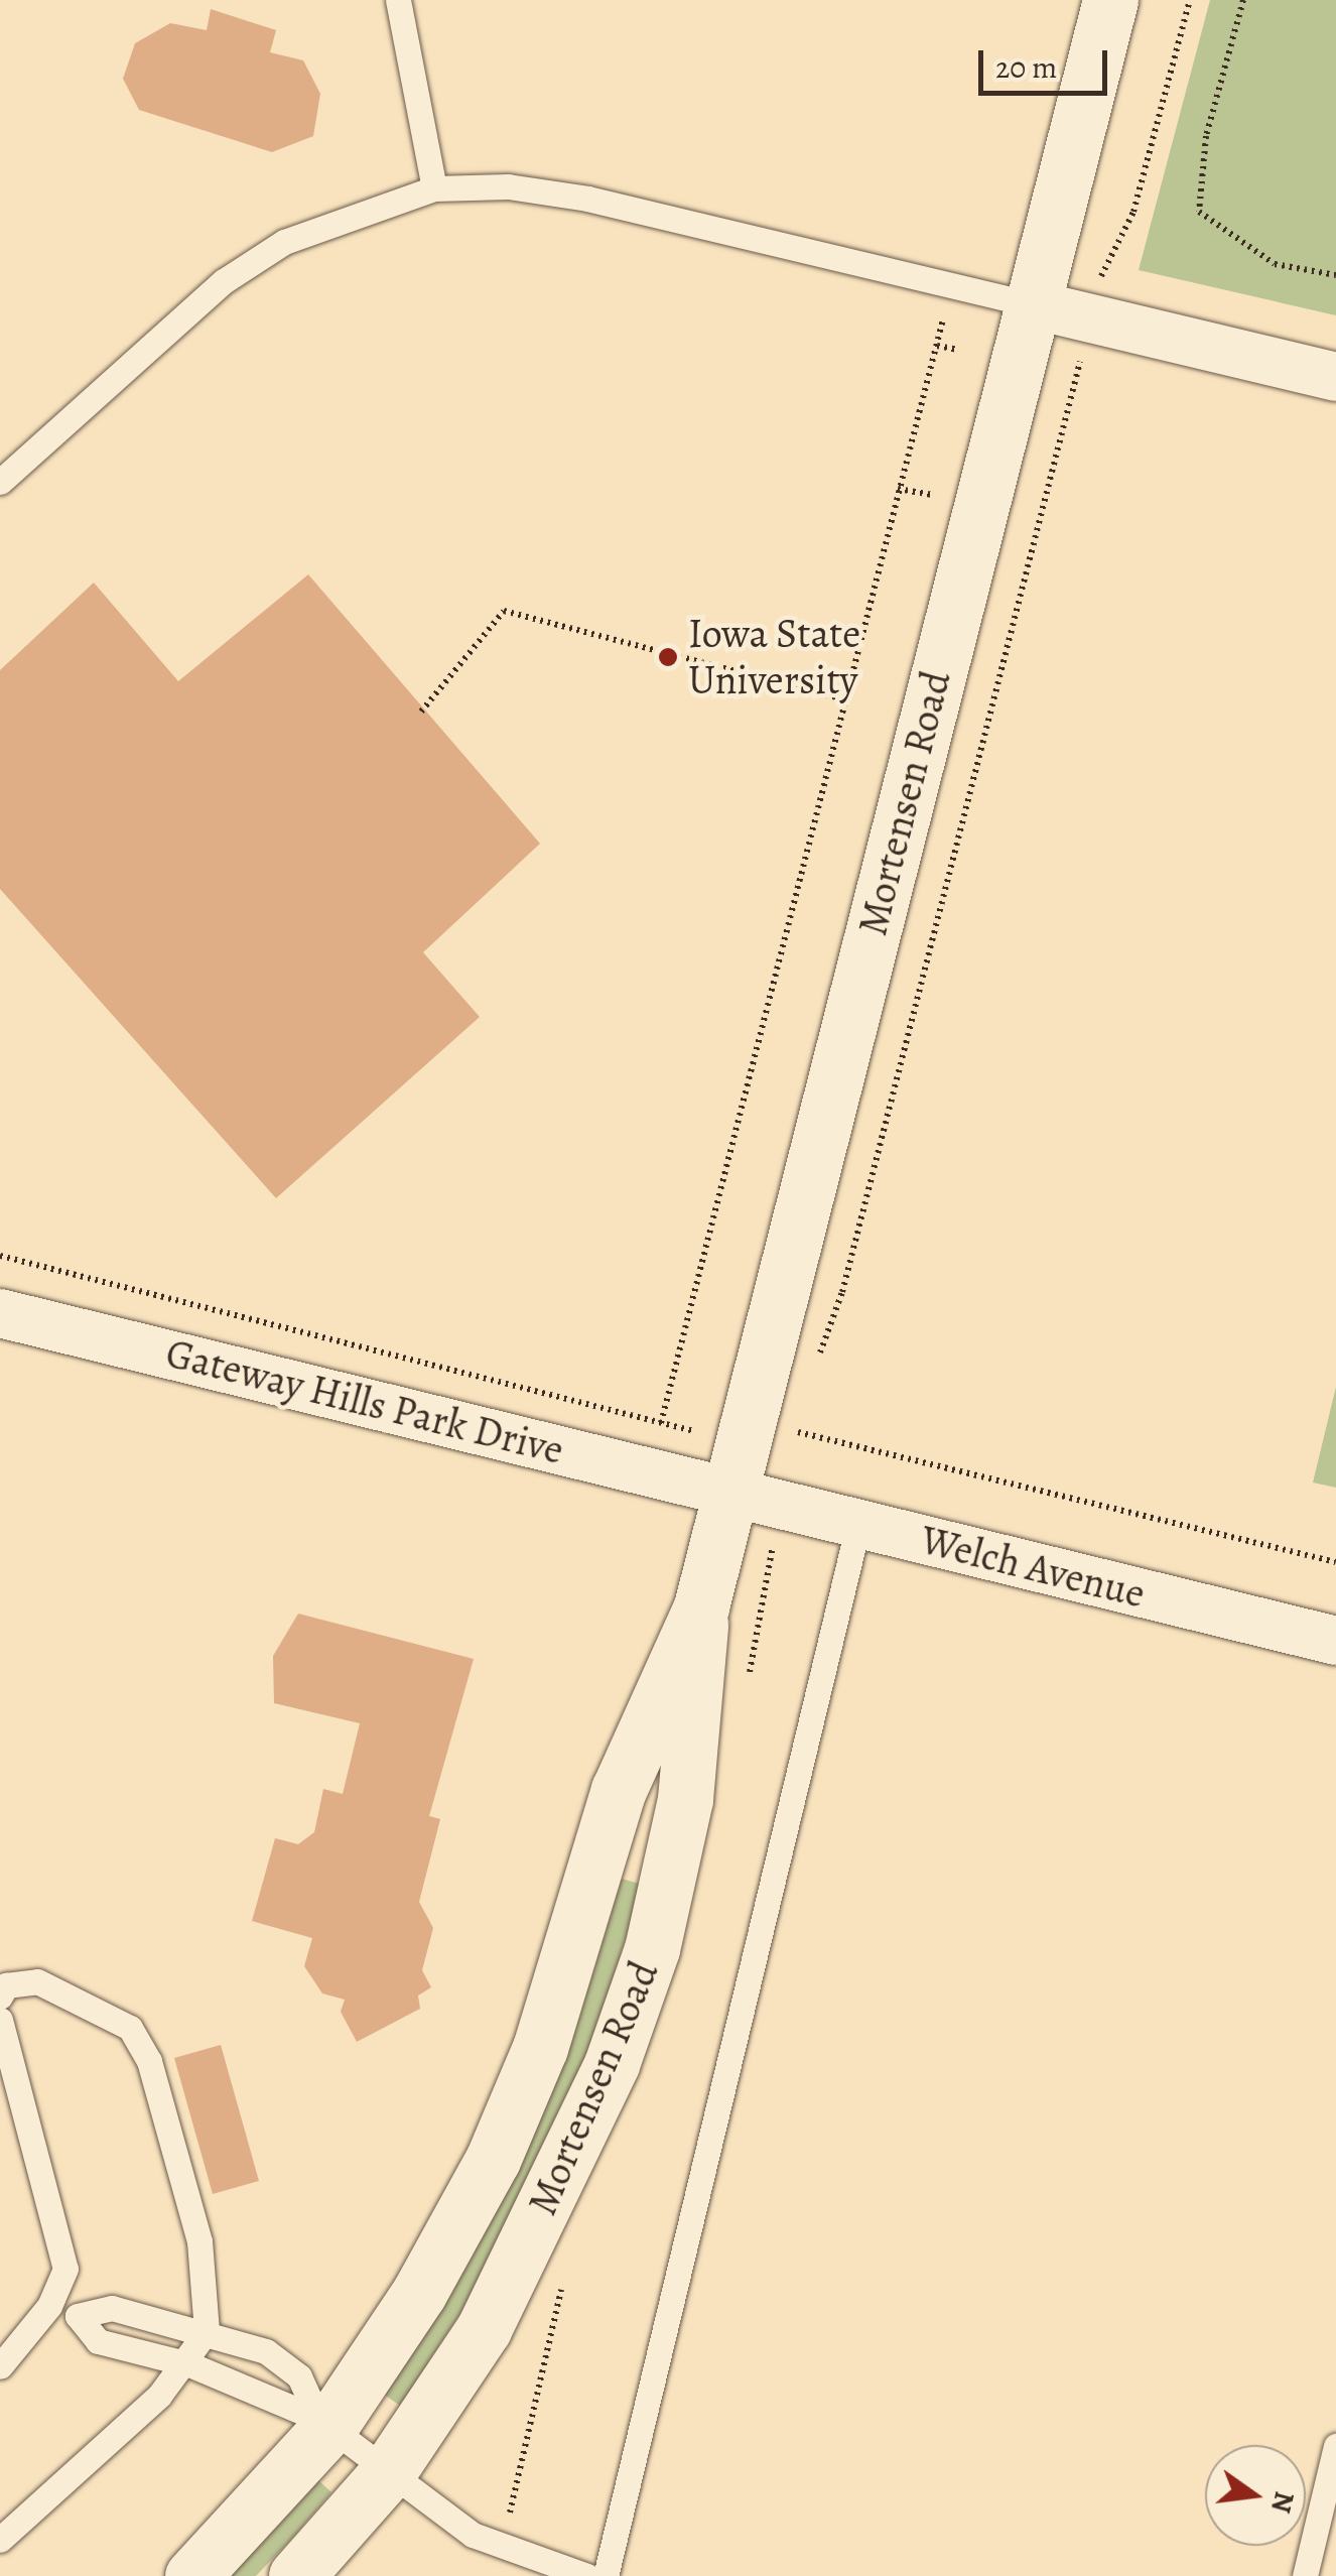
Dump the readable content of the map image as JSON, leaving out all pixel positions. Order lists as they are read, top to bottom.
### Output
{
  "streets": {
    "street": ["Mortensen Road", "Gateway Hills Park Drive", "Welch Avenue"]
  },
  "crossings": [
    ["Mortensen Road", "Gateway Hills Park Drive"],
    ["Mortensen Road", "Welch Avenue"],
    ["Gateway Hills Park Drive", "Welch Avenue"]
  ],
  "places": ["Iowa State University"],
  "scale_bar": "20 m",
  "north": "right"
}
